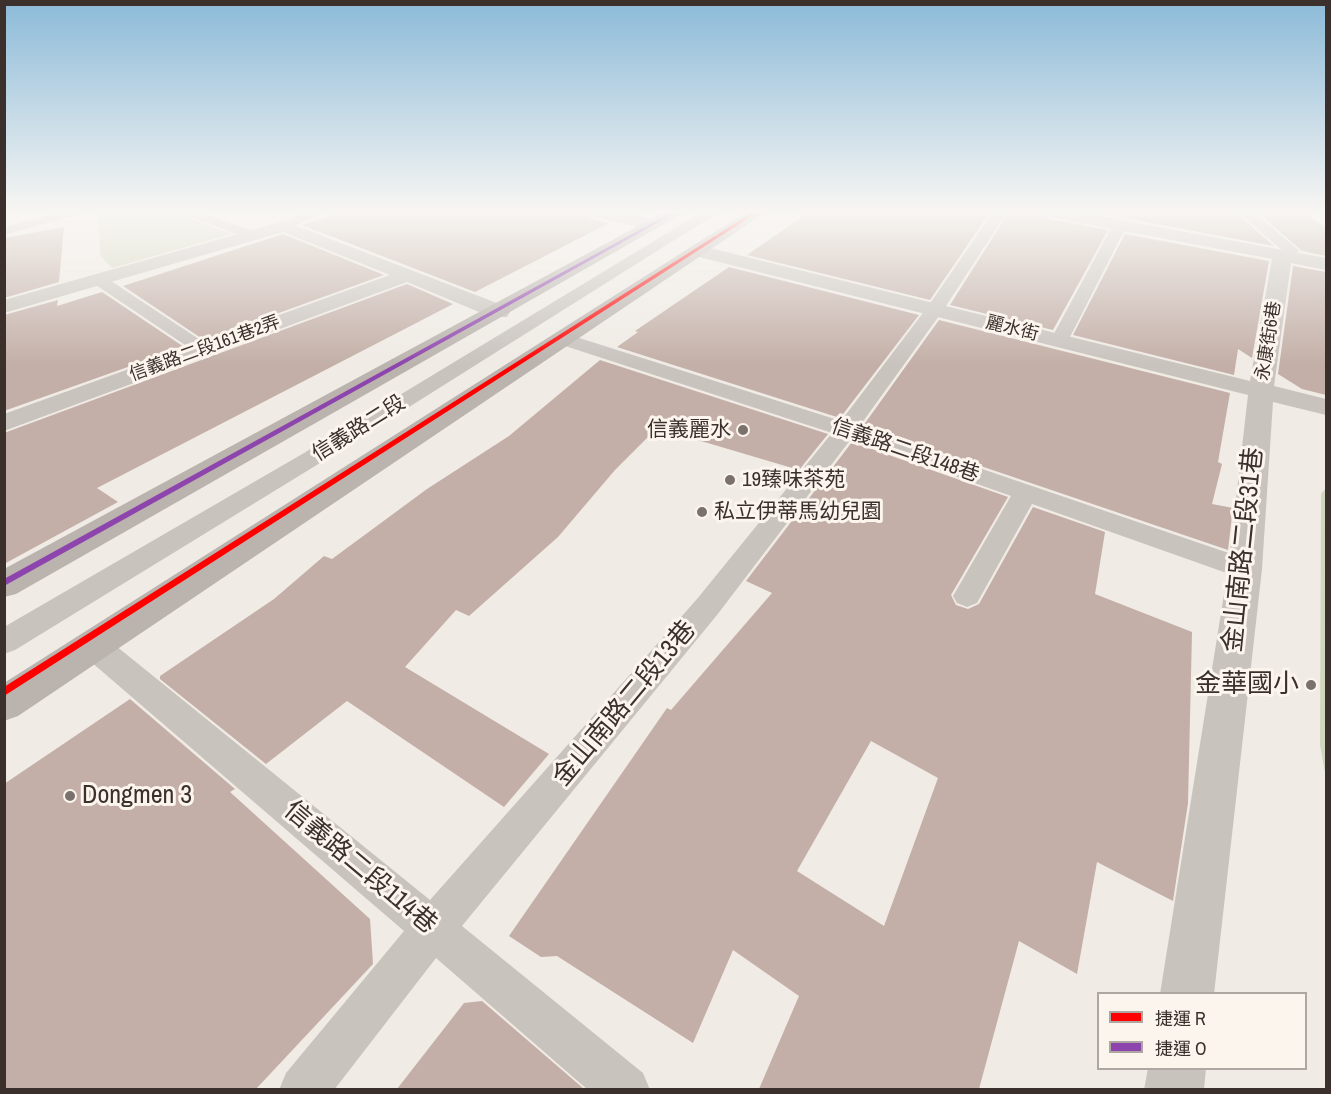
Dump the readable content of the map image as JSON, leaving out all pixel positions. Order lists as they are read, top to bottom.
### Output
{
  "streets": {
    "main road": ["信義路二段"],
    "street": [
      "麗水街",
      "永康街6巷",
      "信義路二段161巷2弄",
      "金山南路二段31巷"
    ],
    "lane": ["信義路二段148巷", "金山南路二段13巷", "信義路二段114巷"]
  },
  "crossings": [
    ["麗水街", "永康街6巷"],
    ["麗水街", "金山南路二段31巷"],
    ["麗水街", "金山南路二段13巷"],
    ["永康街6巷", "金山南路二段31巷"],
    ["信義路二段", "信義路二段148巷"],
    ["信義路二段", "信義路二段114巷"],
    ["信義路二段148巷", "金山南路二段31巷"],
    ["信義路二段148巷", "金山南路二段13巷"],
    ["金山南路二段13巷", "信義路二段114巷"]
  ],
  "places": [
    "信義麗水",
    "19臻味茶苑",
    "私立伊蒂馬幼兒園",
    "金華國小",
    "Dongmen 3"
  ],
  "lines": ["metro line R", "metro line O"],
  "legend": ["捷運 R", "捷運 O"]
}
